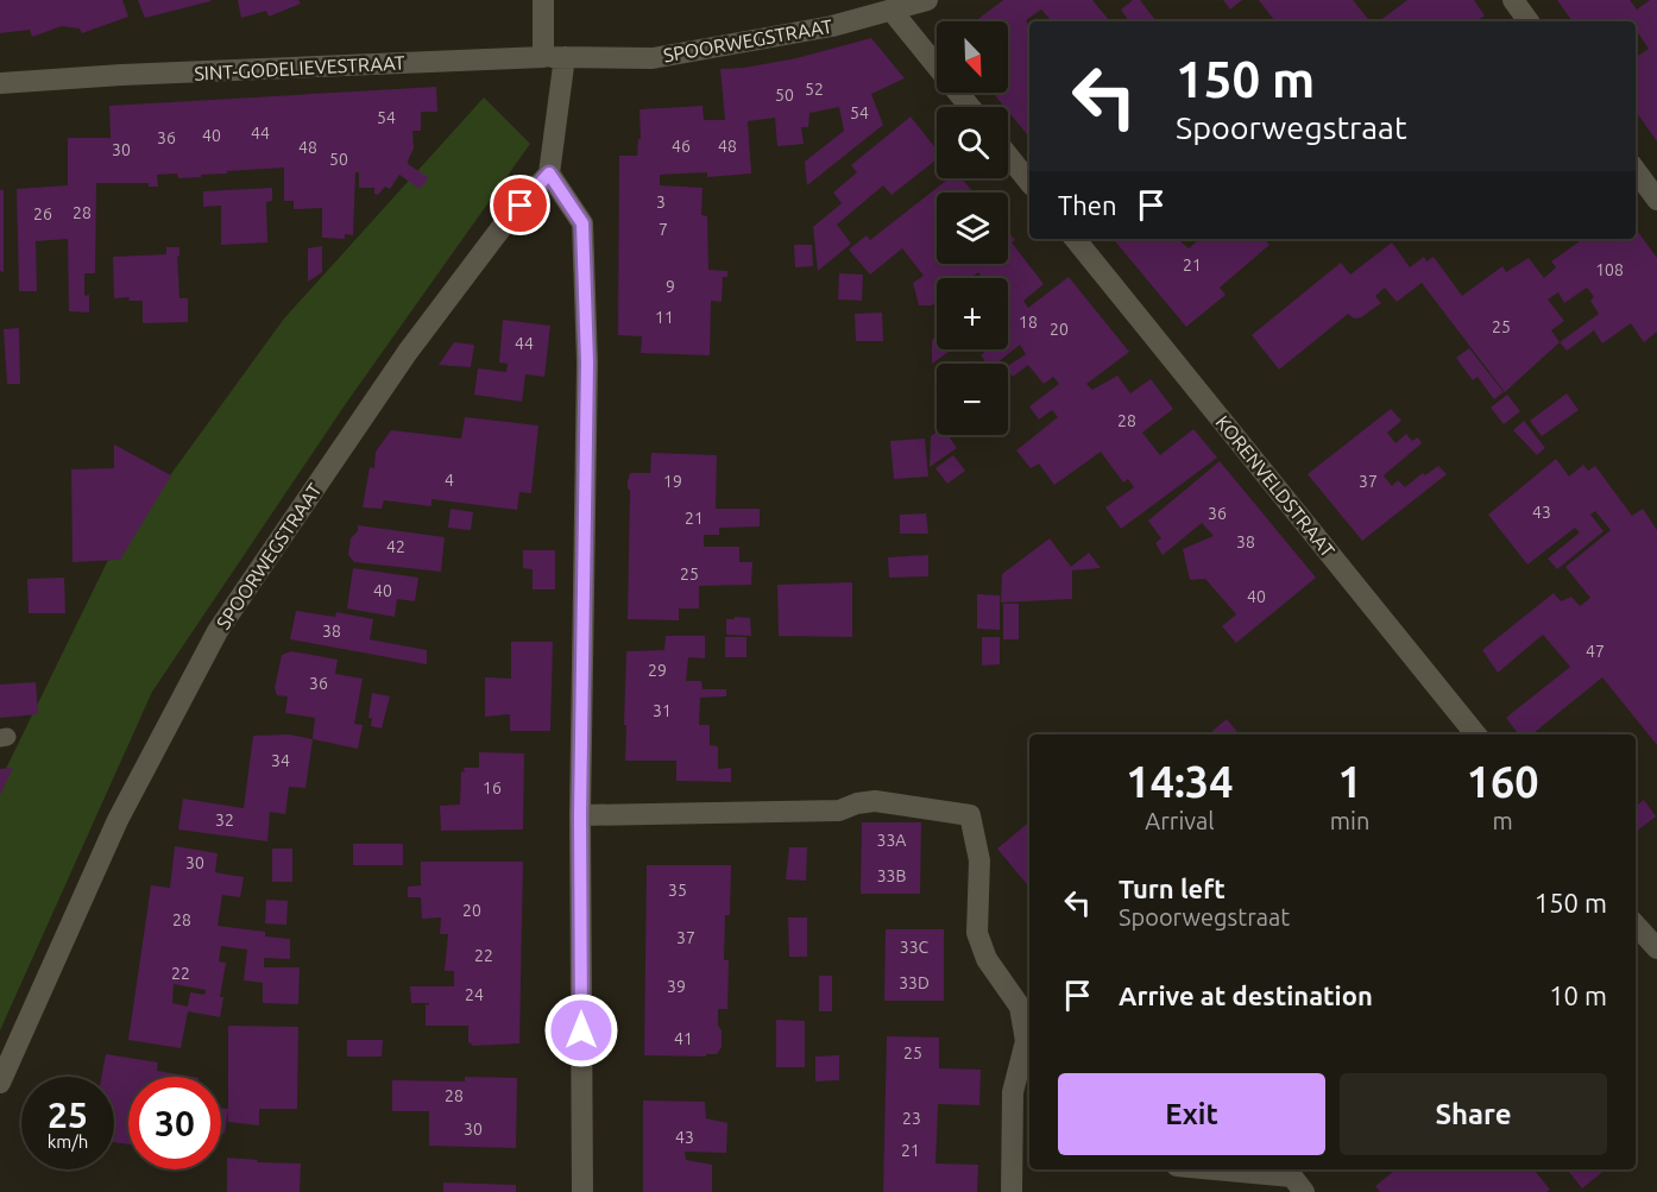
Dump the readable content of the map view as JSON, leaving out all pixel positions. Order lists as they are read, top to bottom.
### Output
{
  "streets": {
    "street": ["SPOORWEGSTRAAT", "SINT-GODELIEVESTRAAT", "KORENVELDSTRAAT"]
  },
  "crossings": [
    ["SPOORWEGSTRAAT", "SINT-GODELIEVESTRAAT"]
  ],
  "house_numbers": [
    "52",
    "50",
    "54",
    "54",
    "44",
    "40",
    "36",
    "46",
    "48",
    "48",
    "30",
    "50",
    "3",
    "28",
    "26",
    "7",
    "21",
    "108",
    "9",
    "11",
    "18",
    "25",
    "20",
    "44",
    "28",
    "4",
    "19",
    "37",
    "43",
    "36",
    "21",
    "38",
    "42",
    "25",
    "40",
    "40",
    "38",
    "47",
    "29",
    "36",
    "31",
    "34",
    "16",
    "32",
    "33A",
    "30",
    "33B",
    "35",
    "20",
    "28",
    "37",
    "33C",
    "22",
    "22",
    "33D",
    "39",
    "24",
    "41",
    "25",
    "28",
    "23",
    "30",
    "43",
    "21"
  ],
  "north": "bottom right",
  "page": {
    "map_buttons": ["+", "−"],
    "turn": ["150 m", "Spoorwegstraat"],
    "then": "Then",
    "eta": [
      "14:34",
      "Arrival",
      "1",
      "min",
      "160",
      "m"
    ],
    "list": [
      {
        "name": "Turn left",
        "note": "Spoorwegstraat",
        "value": "150 m"
      },
      {
        "name": "Arrive at destination",
        "value": "10 m"
      }
    ],
    "buttons": ["Exit", "Share"],
    "speed": "25 km/h",
    "limit": "30"
  }
}
